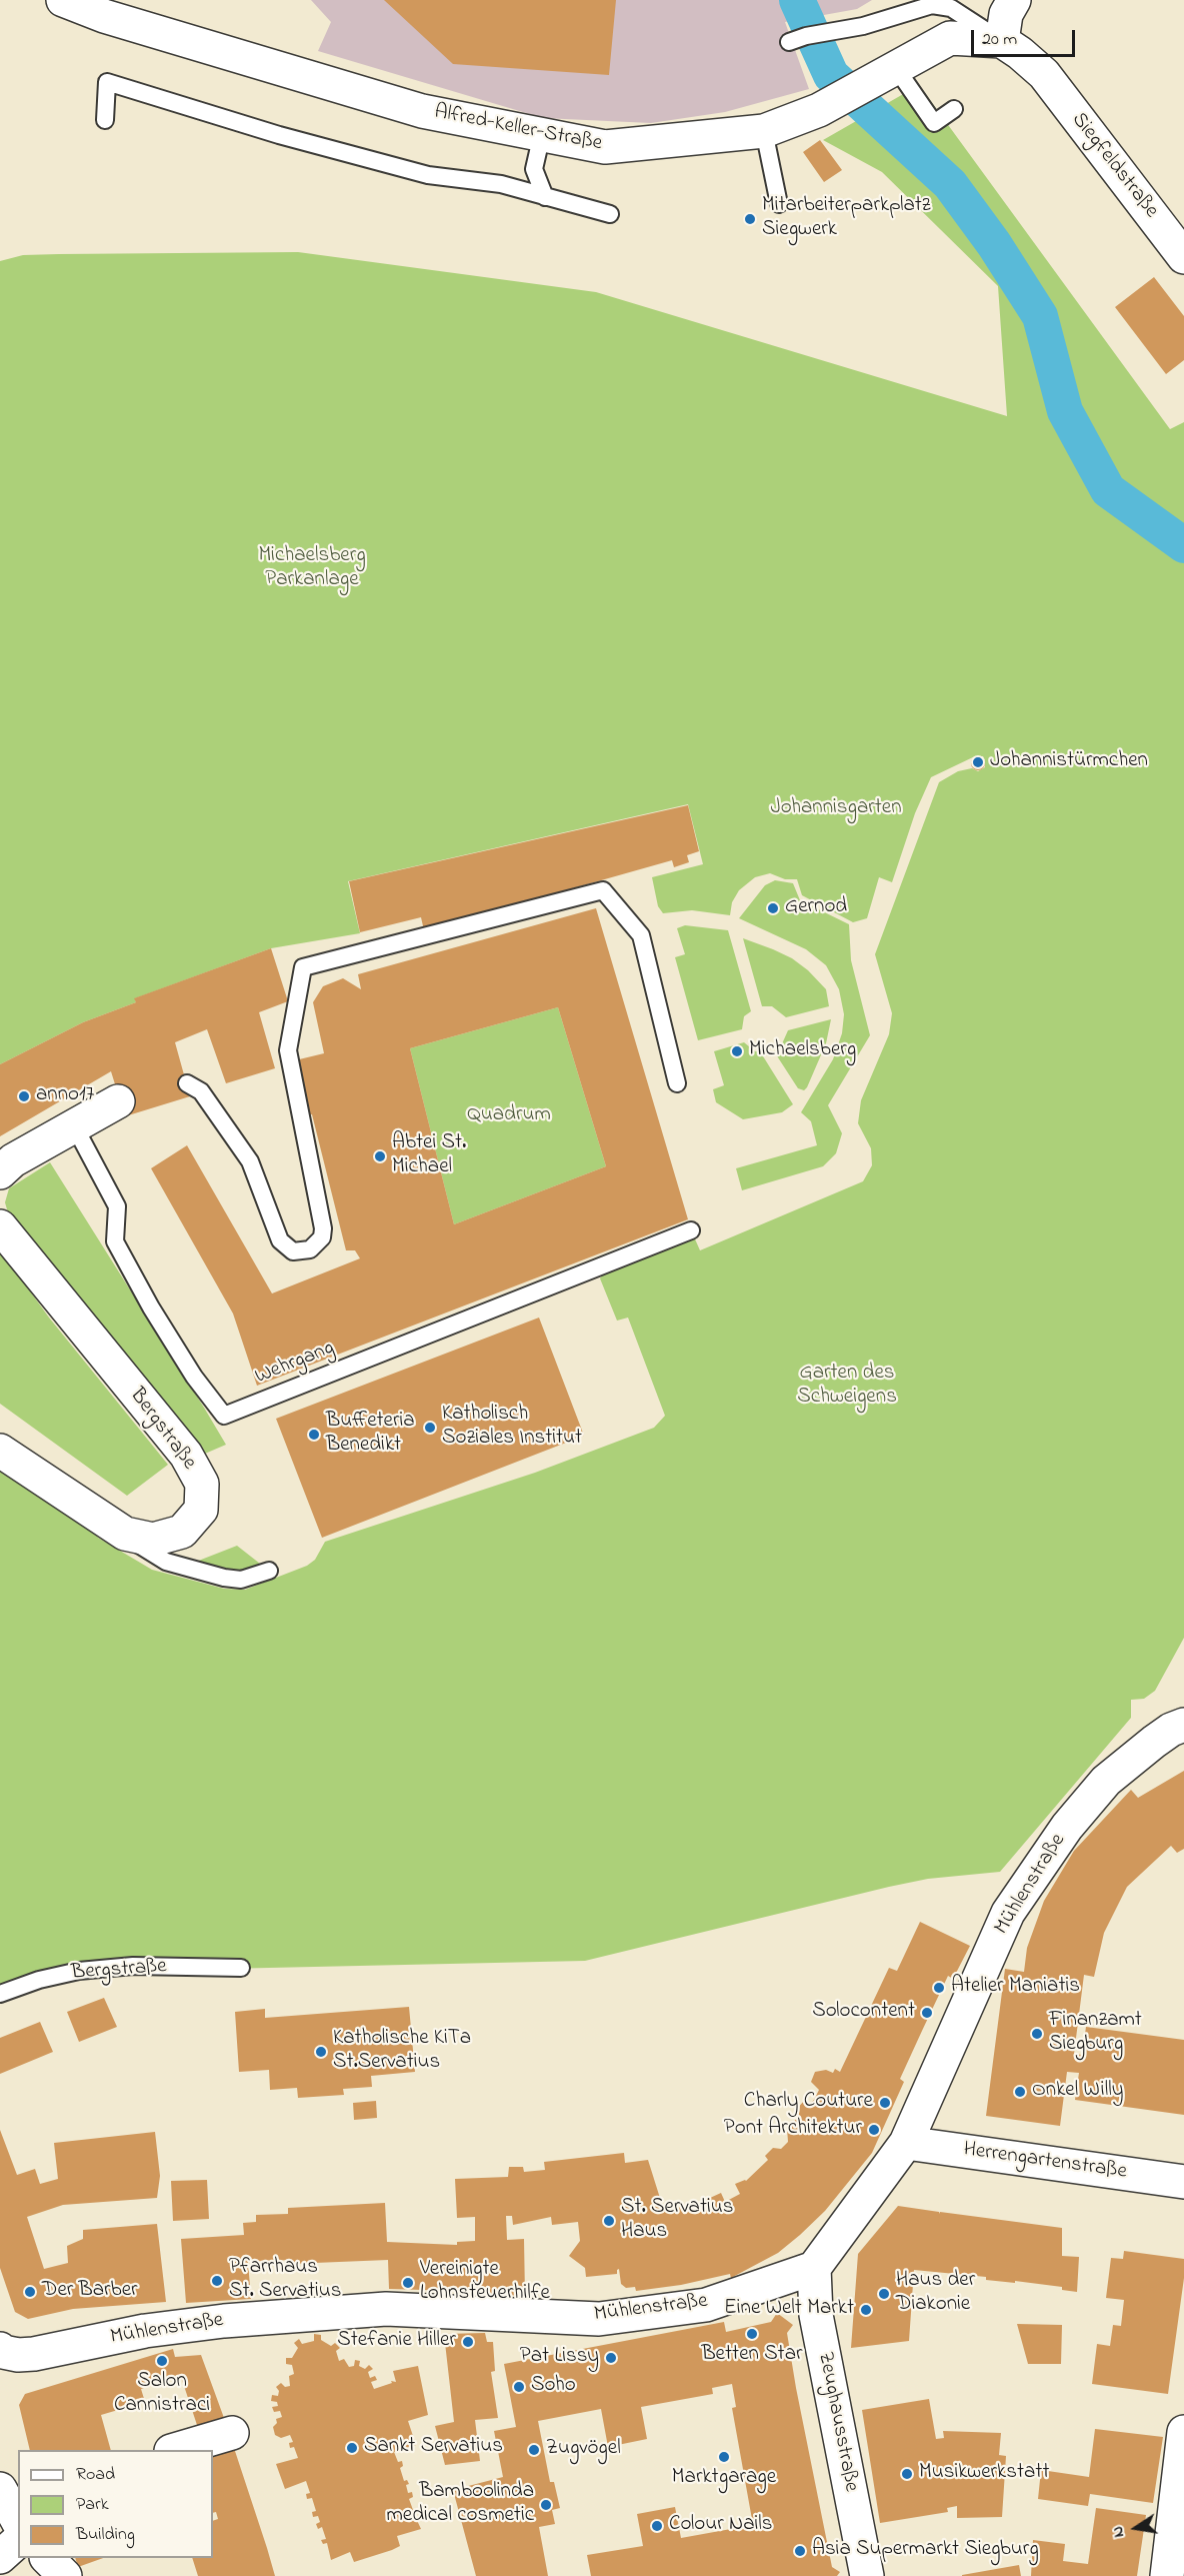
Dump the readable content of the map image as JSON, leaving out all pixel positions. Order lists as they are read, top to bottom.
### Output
{
  "streets": {
    "street": [
      "Alfred-Keller-Straße",
      "Siegfeldstraße",
      "Bergstraße",
      "Mühlenstraße",
      "Herrengartenstraße",
      "Zeughausstraße"
    ],
    "lane": ["Wehrgang"]
  },
  "crossings": [
    ["Alfred-Keller-Straße", "Siegfeldstraße"],
    ["Mühlenstraße", "Herrengartenstraße"],
    ["Mühlenstraße", "Zeughausstraße"]
  ],
  "parks": [
    "Michaelsberg Parkanlage",
    "Johannisgarten",
    "Quadrum",
    "Garten des Schweigens"
  ],
  "places": [
    "Mitarbeiterparkplatz Siegwerk",
    "Johannistürmchen",
    "Gernod",
    "Michaelsberg",
    "anno17",
    "Abtei St. Michael",
    "Katholisch Soziales Institut",
    "Buffeteria Benedikt",
    "Atelier Maniatis",
    "Solocontent",
    "Finanzamt Siegburg",
    "Katholische KiTa St.Servatius",
    "Onkel Willy",
    "Charly Couture",
    "Pont Architektur",
    "St. Servatius Haus",
    "Pfarrhaus St. Servatius",
    "Vereinigte Lohnsteuerhilfe",
    "Der Barber",
    "Haus der Diakonie",
    "Eine Welt Markt",
    "Betten Star",
    "Stefanie Hiller",
    "Pat Lissy",
    "Salon Cannistraci",
    "Soho",
    "Sankt Servatius",
    "Zugvögel",
    "Marktgarage",
    "Musikwerkstatt",
    "Bamboolinda medical cosmetic",
    "Colour Nails",
    "Asia Supermarkt Siegburg"
  ],
  "legend": ["Road", "Park", "Building"],
  "scale_bar": "20 m",
  "north": "left"
}
